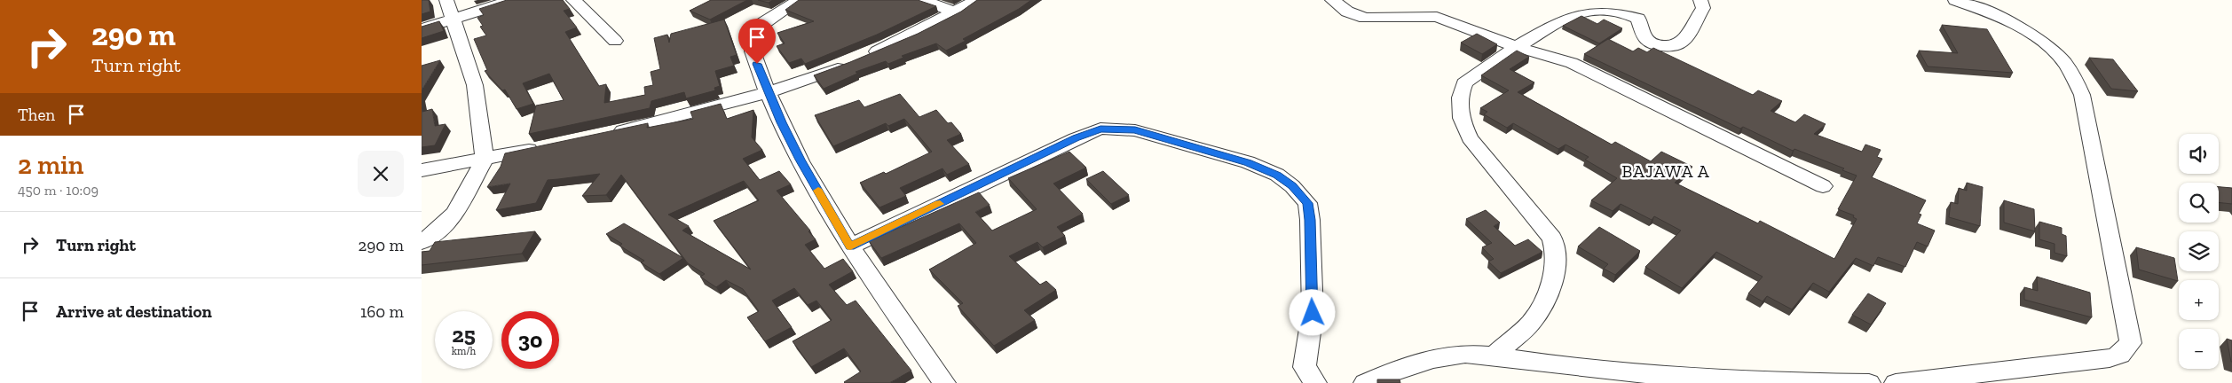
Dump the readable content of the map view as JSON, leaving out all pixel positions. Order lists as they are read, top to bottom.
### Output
{
  "districts": ["BAJAWA A"],
  "page": {
    "turn": ["290 m", "Turn right"],
    "then": "Then",
    "map_buttons": ["+", "−"],
    "heading": ["2 min", "450 m · 10:09"],
    "list": [
      {
        "name": "Turn right",
        "value": "290 m"
      },
      {
        "name": "Arrive at destination",
        "value": "160 m"
      }
    ],
    "speed": "25 km/h",
    "limit": "30"
  }
}
